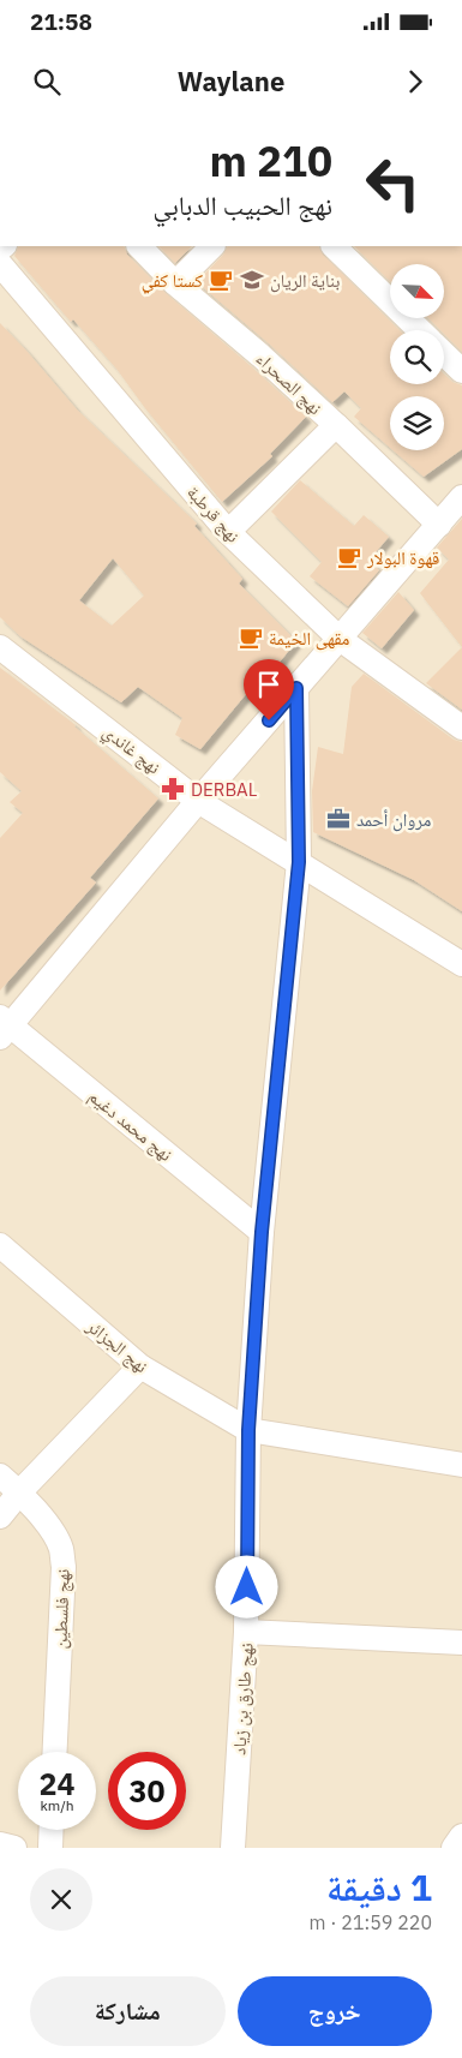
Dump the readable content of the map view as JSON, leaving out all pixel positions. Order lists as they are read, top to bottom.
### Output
{
  "streets": {
    "street": [
      "نهج الصحراء",
      "نهج قرطبة",
      "نهج غاندي",
      "نهج محمد دغيم",
      "نهج الجزائر",
      "نهج فلسطين",
      "نهج طارق بن زياد"
    ]
  },
  "crossings": [
    ["نهج غاندي", "نهج طارق بن زياد"],
    ["نهج محمد دغيم", "نهج طارق بن زياد"],
    ["نهج الجزائر", "نهج طارق بن زياد"]
  ],
  "places": {
    "cafe": ["كستا كفي", "قهوة البولار", "مقهى الخيمة"],
    "school or university": ["بناية الريان"],
    "pharmacy": ["DERBAL"],
    "office": ["مروان أحمد"]
  },
  "north": "bottom right",
  "page": {
    "status": "21:58",
    "header": "Waylane",
    "turn": ["210 m", "نهج الحبيب الدبابي"],
    "speed": "24 km/h",
    "limit": "30",
    "heading": ["1 دقيقة", "220 m · 21:59"],
    "buttons": ["خروج", "مشاركة"]
  }
}
